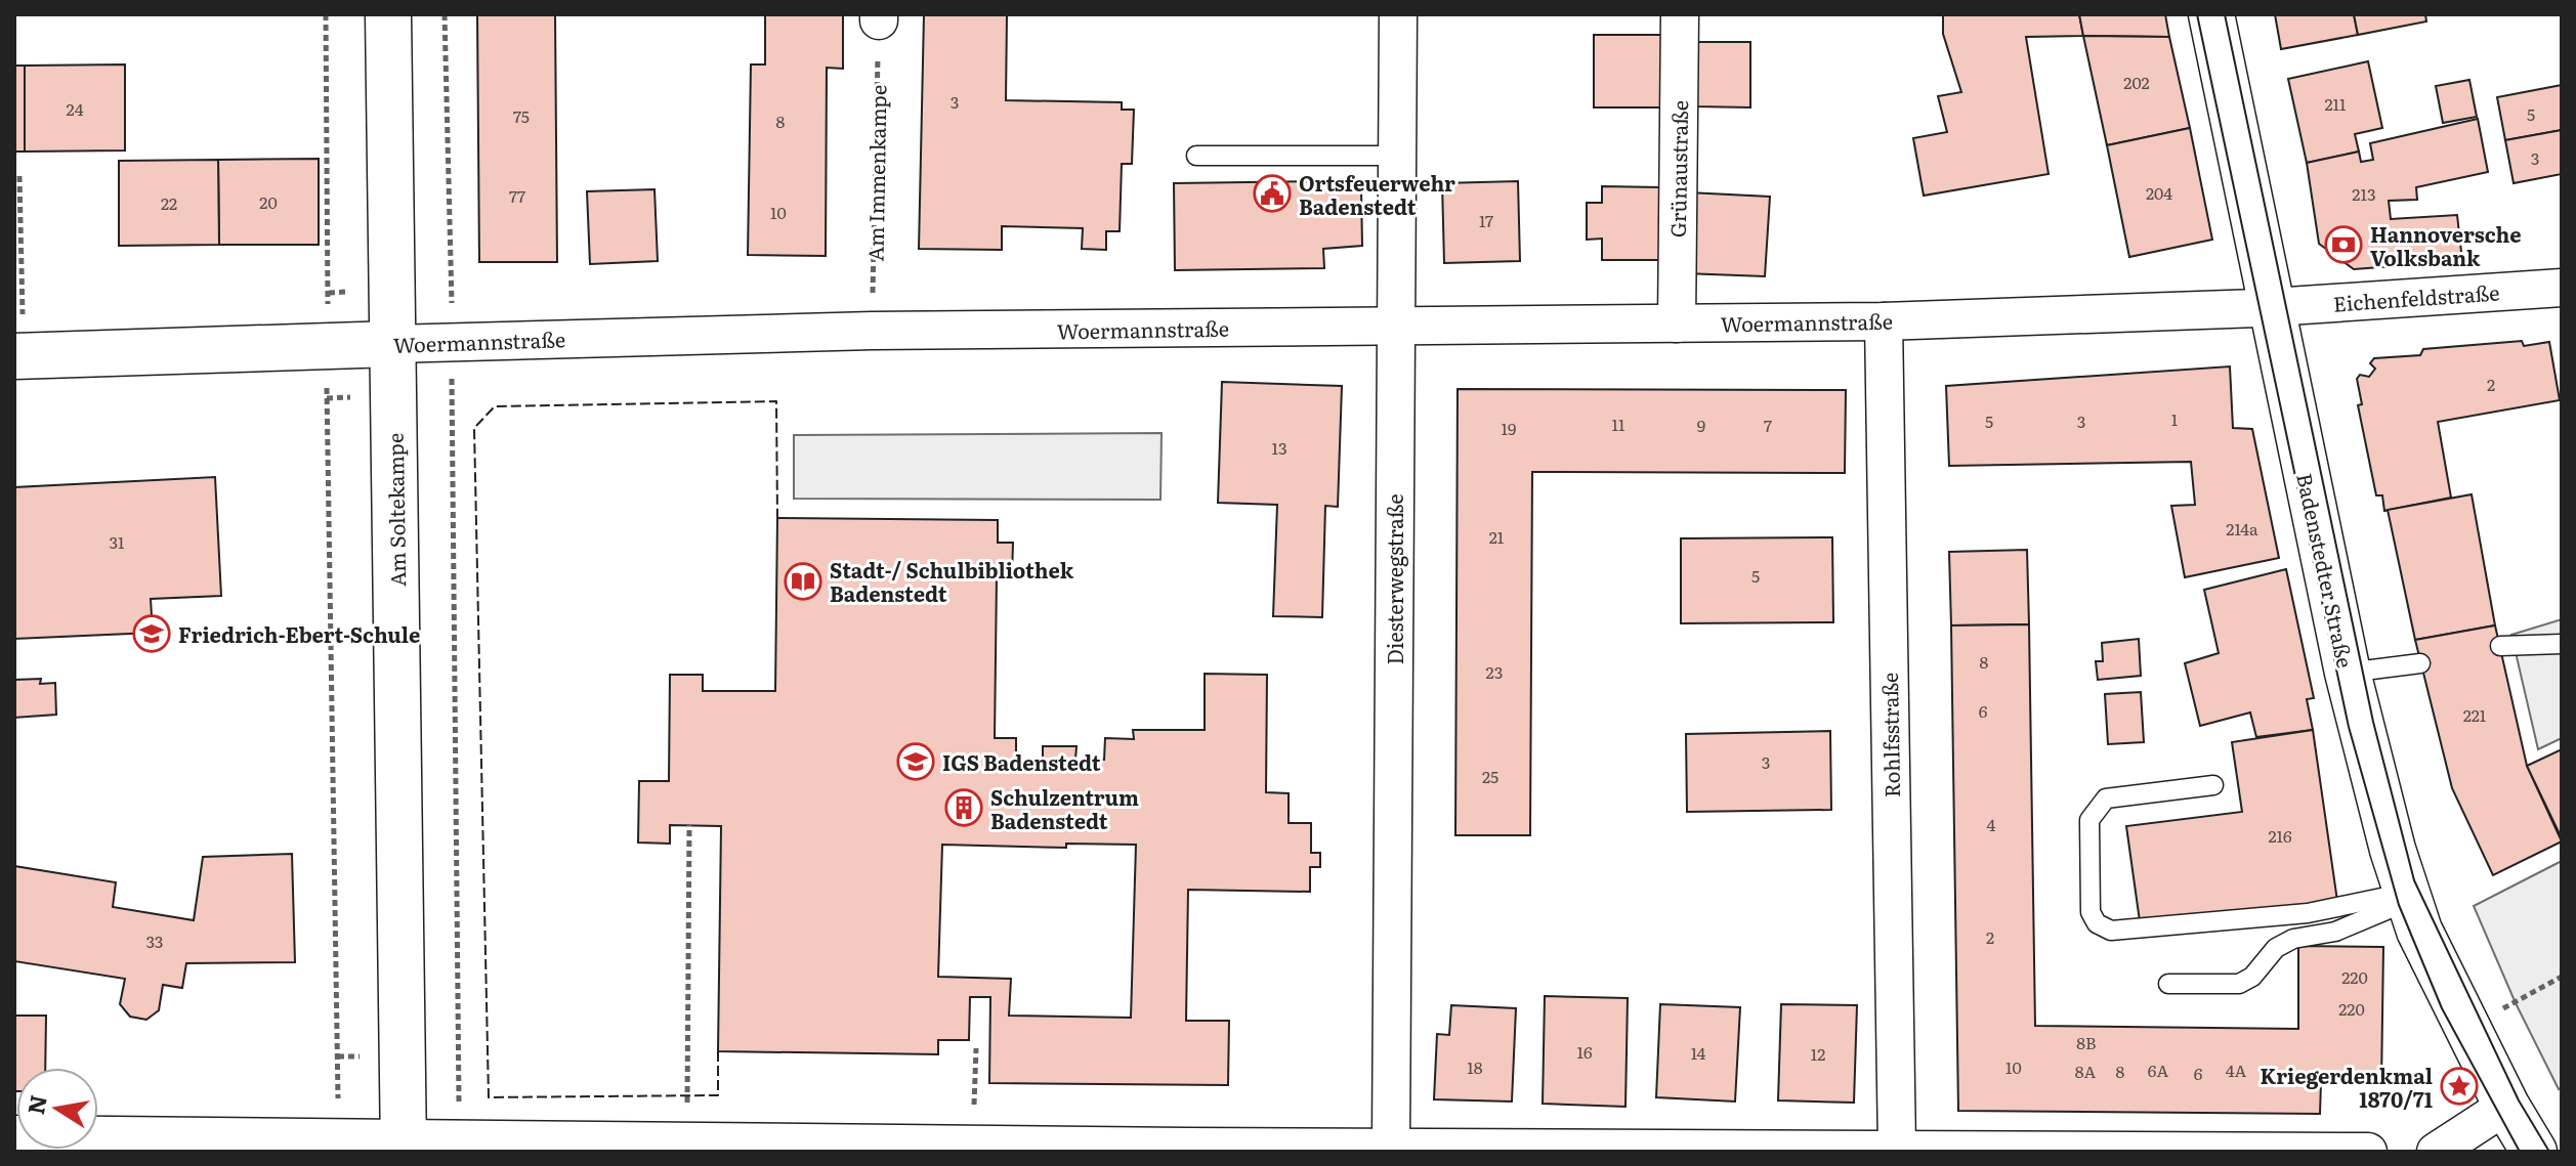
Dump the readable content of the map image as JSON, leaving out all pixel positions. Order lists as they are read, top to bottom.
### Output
{
  "streets": {
    "street": [
      "Grünaustraße",
      "Eichenfeldstraße",
      "Woermannstraße",
      "Am Soltekampe",
      "Badenstedter Straße",
      "Diesterwegstraße",
      "Rohlfsstraße"
    ],
    "path": ["Am Immenkampe"]
  },
  "crossings": [
    ["Grünaustraße", "Woermannstraße"],
    ["Am Immenkampe", "Woermannstraße"],
    ["Eichenfeldstraße", "Woermannstraße"],
    ["Eichenfeldstraße", "Badenstedter Straße"],
    ["Woermannstraße", "Am Soltekampe"],
    ["Woermannstraße", "Badenstedter Straße"],
    ["Woermannstraße", "Diesterwegstraße"],
    ["Woermannstraße", "Rohlfsstraße"]
  ],
  "places": {
    "public building": ["Ortsfeuerwehr Badenstedt"],
    "bank": ["Hannoversche Volksbank"],
    "library": ["Stadt-/ Schulbibliothek Badenstedt"],
    "school or university": ["Friedrich-Ebert-Schule", "IGS Badenstedt"],
    "building": ["Schulzentrum Badenstedt"],
    "place": ["Kriegerdenkmal 1870/71"]
  },
  "house_numbers": [
    "202",
    "3",
    "211",
    "24",
    "5",
    "75",
    "8",
    "3",
    "204",
    "213",
    "77",
    "20",
    "22",
    "10",
    "17",
    "2",
    "1",
    "5",
    "3",
    "11",
    "9",
    "7",
    "19",
    "13",
    "214a",
    "21",
    "31",
    "5",
    "8",
    "23",
    "6",
    "221",
    "3",
    "25",
    "4",
    "216",
    "2",
    "33",
    "220",
    "220",
    "8B",
    "16",
    "14",
    "12",
    "18",
    "10",
    "6A",
    "4A",
    "8A",
    "8",
    "6"
  ],
  "north": "left"
}
